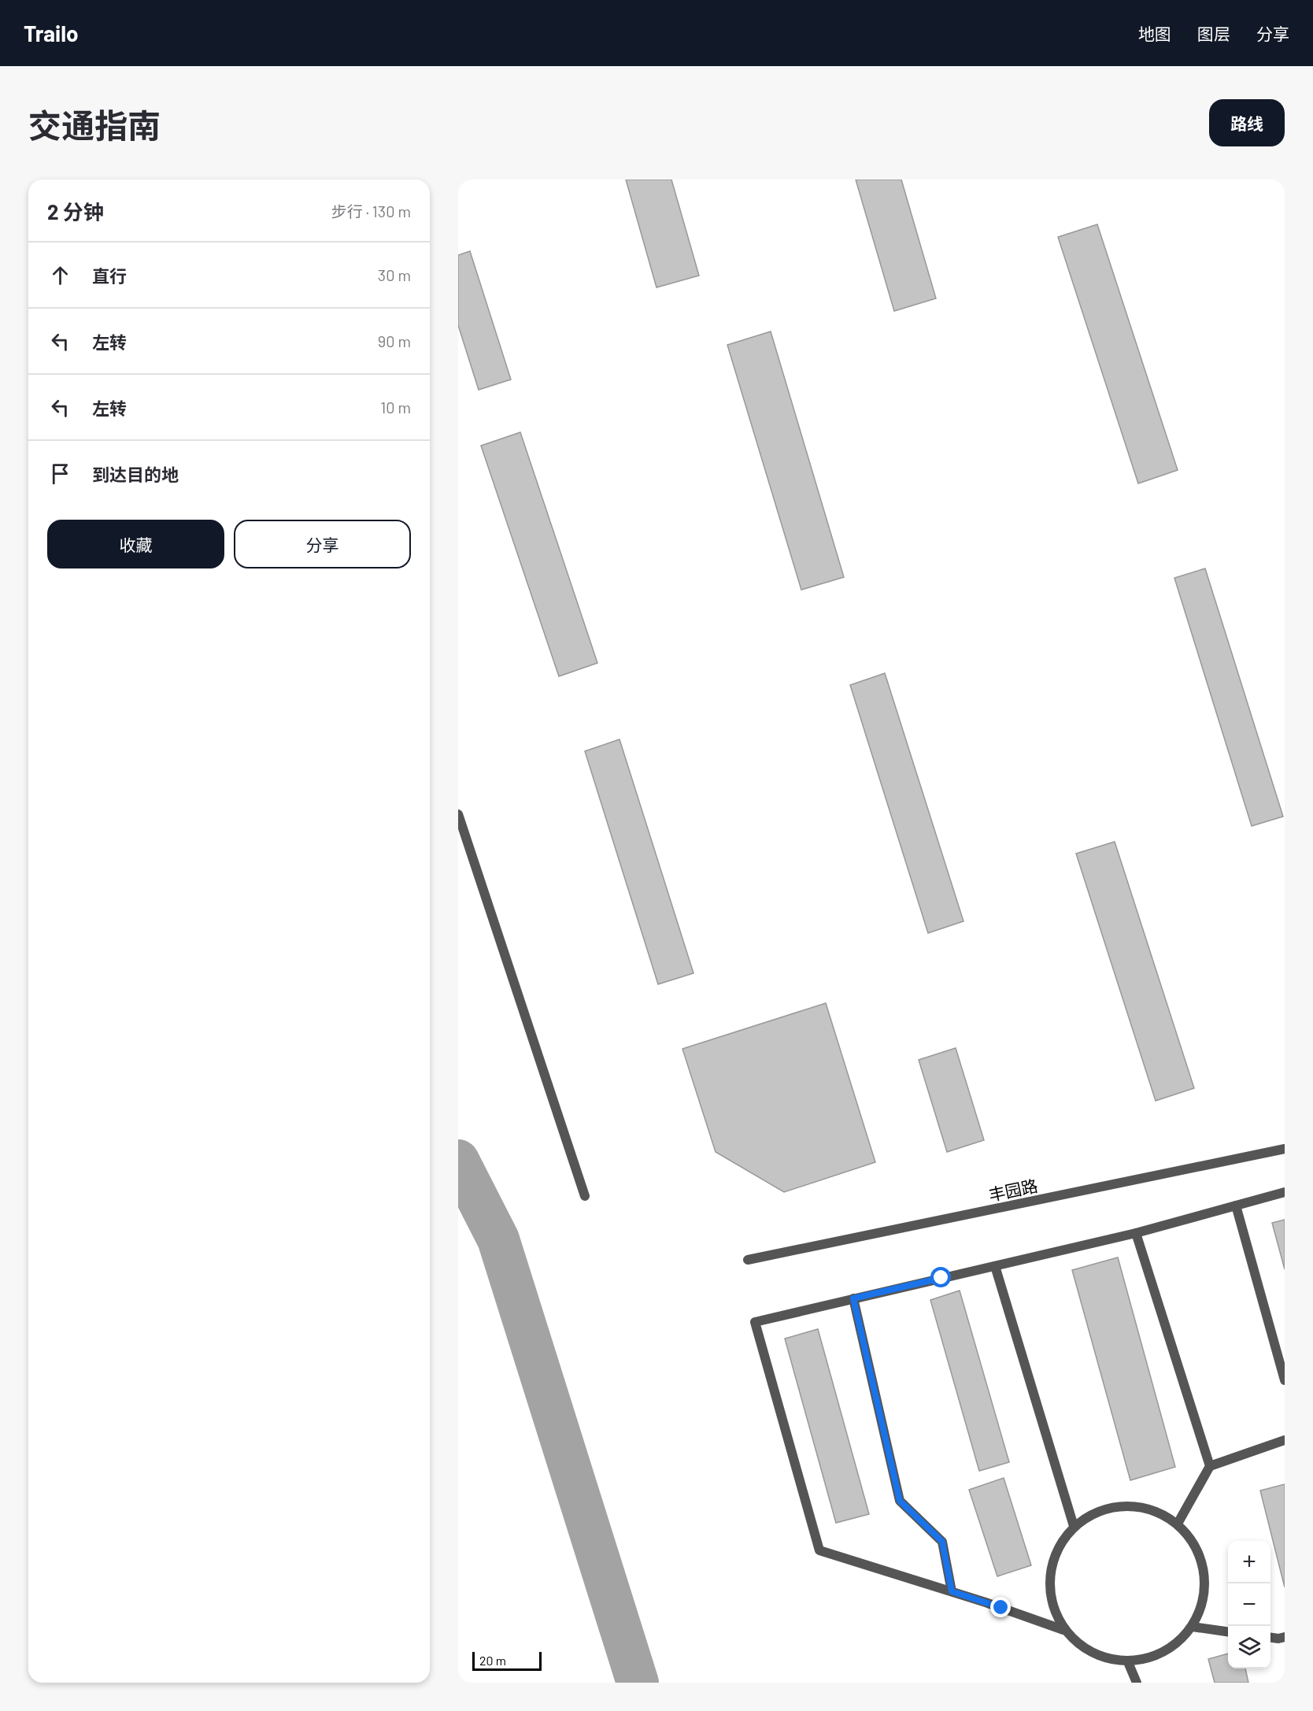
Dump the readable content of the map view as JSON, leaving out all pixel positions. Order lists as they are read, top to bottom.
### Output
{
  "streets": {
    "street": ["丰园路"]
  },
  "scale_bar": "20 m",
  "page": {
    "header": "Trailo",
    "nav": ["地图", "图层", "分享"],
    "title": "交通指南",
    "buttons": [
      "路线",
      ["收藏", "分享"]
    ],
    "heading": ["2 分钟", "步行 · 130 m"],
    "list": [
      ["直行", "30 m"],
      ["左转", "90 m"],
      ["左转", "10 m"],
      "到达目的地"
    ],
    "map_buttons": ["+", "−"],
    "scale": "20 m"
  }
}
